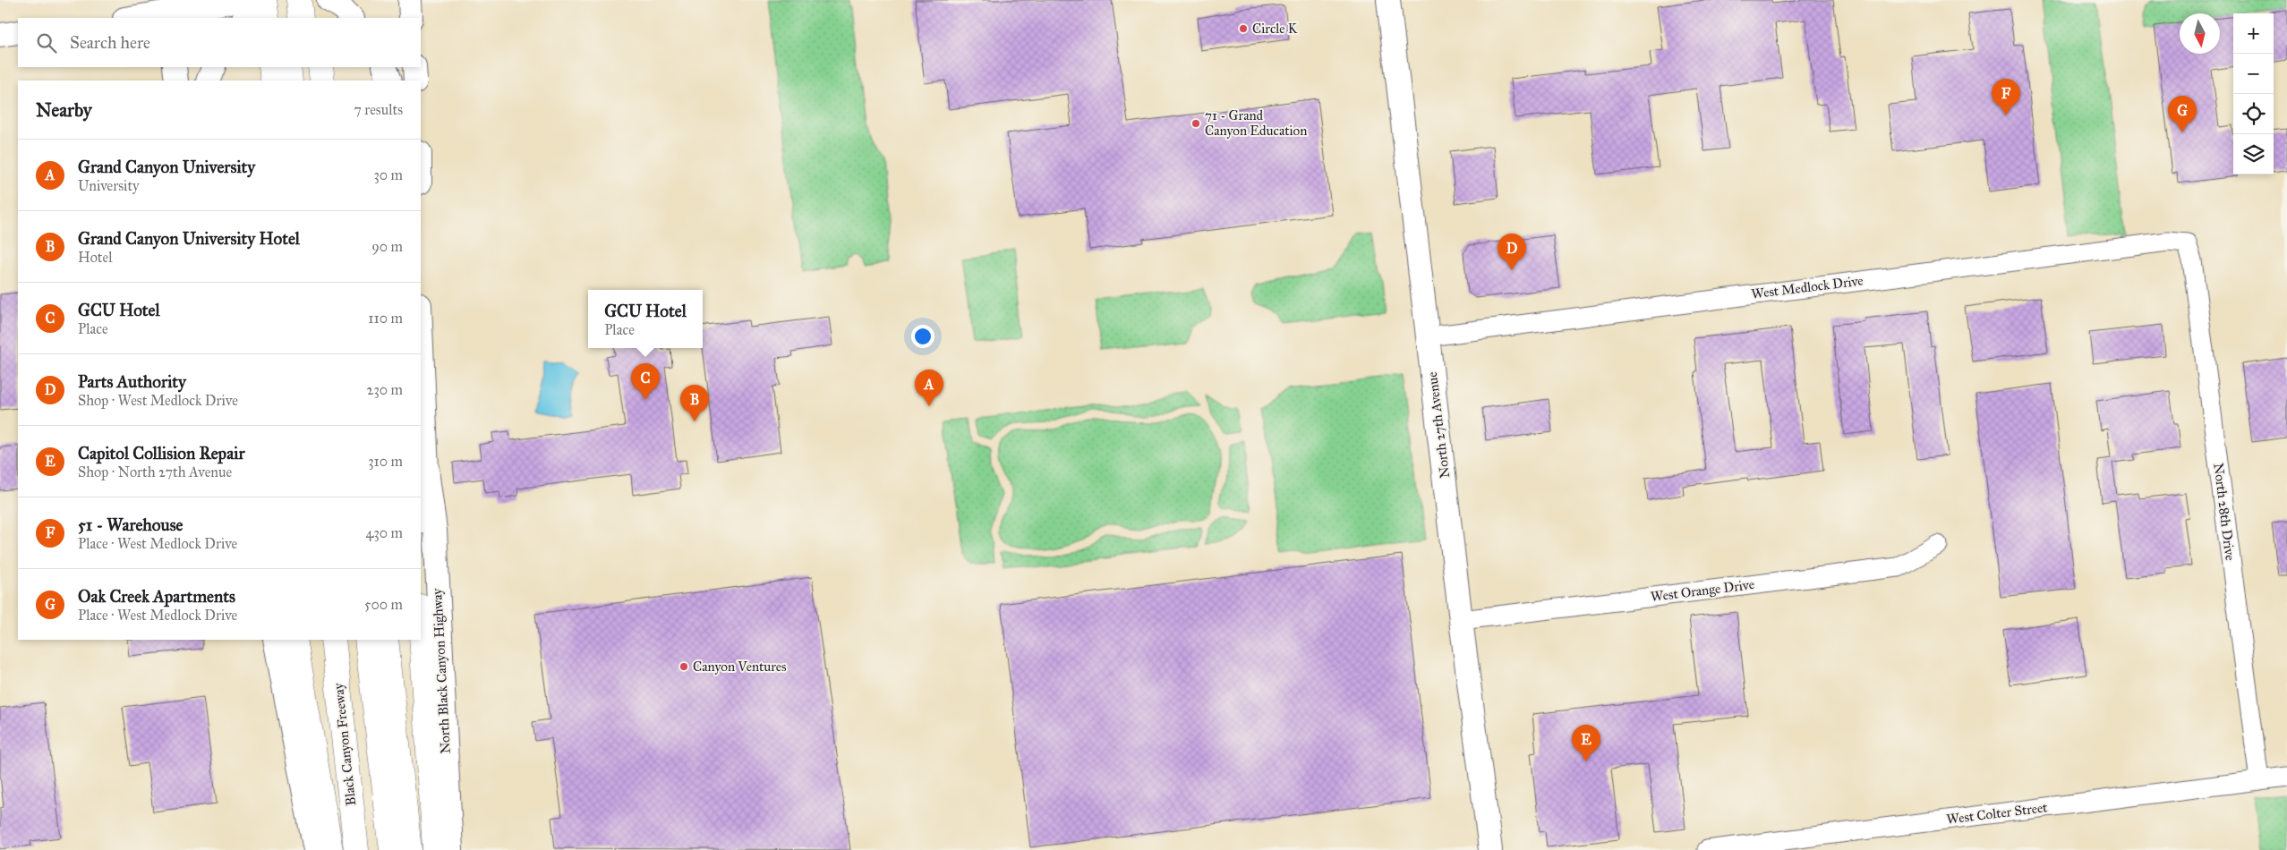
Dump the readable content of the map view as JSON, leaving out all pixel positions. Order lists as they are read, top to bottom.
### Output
{
  "streets": {
    "highway": ["Black Canyon Freeway"],
    "main road": ["North 27th Avenue", "North Black Canyon Highway"],
    "street": [
      "West Medlock Drive",
      "North 28th Drive",
      "West Orange Drive",
      "West Colter Street"
    ]
  },
  "crossings": [
    ["West Medlock Drive", "North 27th Avenue"],
    ["West Medlock Drive", "North 28th Drive"],
    ["North 27th Avenue", "West Orange Drive"],
    ["North 28th Drive", "West Colter Street"]
  ],
  "places": ["Circle K", "71 - Grand Canyon Education", "Canyon Ventures"],
  "north": "bottom",
  "page": {
    "map_buttons": ["+", "−"],
    "search": "Search here",
    "pins": [
      "F",
      "G",
      "D",
      "C",
      "A",
      "B",
      "E"
    ],
    "heading": ["Nearby", "7 results"],
    "list": [
      {
        "mark": "A",
        "name": "Grand Canyon University",
        "note": "University",
        "value": "30 m"
      },
      {
        "mark": "B",
        "name": "Grand Canyon University Hotel",
        "note": "Hotel",
        "value": "90 m"
      },
      {
        "mark": "C",
        "name": "GCU Hotel",
        "note": "Place",
        "value": "110 m"
      },
      {
        "mark": "D",
        "name": "Parts Authority",
        "note": "Shop · West Medlock Drive",
        "value": "230 m"
      },
      {
        "mark": "E",
        "name": "Capitol Collision Repair",
        "note": "Shop · North 27th Avenue",
        "value": "310 m"
      },
      {
        "mark": "F",
        "name": "51 - Warehouse",
        "note": "Place · West Medlock Drive",
        "value": "430 m"
      },
      {
        "mark": "G",
        "name": "Oak Creek Apartments",
        "note": "Place · West Medlock Drive",
        "value": "500 m"
      }
    ],
    "popup": ["GCU Hotel", "Place"]
  }
}
